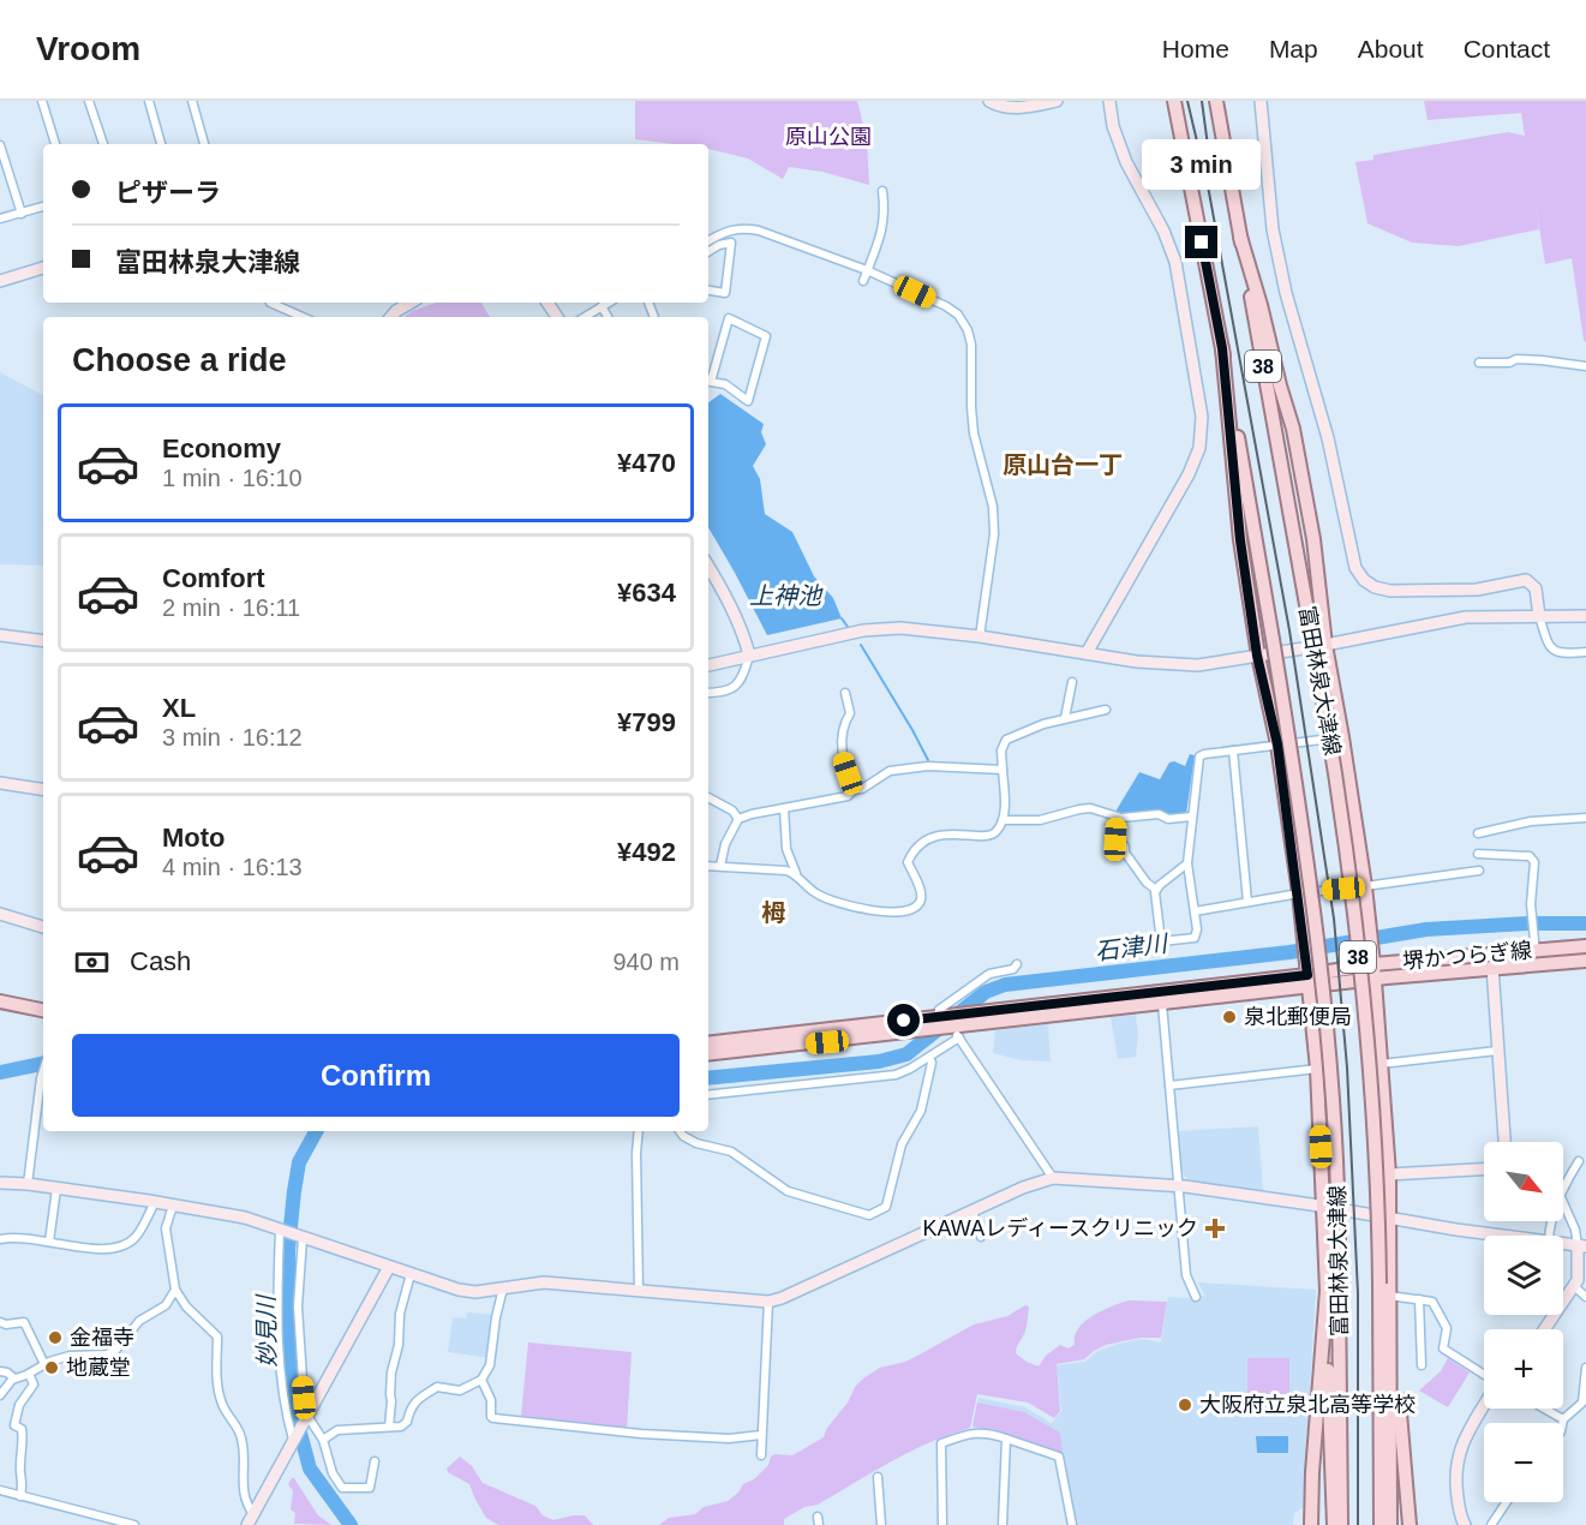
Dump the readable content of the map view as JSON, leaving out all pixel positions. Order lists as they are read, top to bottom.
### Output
{
  "streets": {
    "main road": ["38", "富田林泉大津線", "堺かつらぎ線"]
  },
  "districts": ["原山台一丁", "栂"],
  "water": ["上神池", "石津川", "妙見川"],
  "parks": ["原山公園"],
  "places": {
    "other": [
      "泉北郵便局",
      "金福寺",
      "地蔵堂",
      "大阪府立泉北高等学校"
    ],
    "health": ["KAWAレディースクリニック"]
  },
  "north": "bottom right",
  "page": {
    "header": "Vroom",
    "nav": [
      "Home",
      "Map",
      "About",
      "Contact"
    ],
    "bubble": "3 min",
    "banner": ["ピザーラ", "富田林泉大津線"],
    "heading": "Choose a ride",
    "list": [
      {
        "name": "Economy",
        "note": "1 min · 16:10",
        "value": "¥470"
      },
      {
        "name": "Comfort",
        "note": "2 min · 16:11",
        "value": "¥634"
      },
      {
        "name": "XL",
        "note": "3 min · 16:12",
        "value": "¥799"
      },
      {
        "name": "Moto",
        "note": "4 min · 16:13",
        "value": "¥492"
      }
    ],
    "pay": ["Cash", "940 m"],
    "buttons": "Confirm",
    "map_buttons": ["+", "−"]
  }
}
